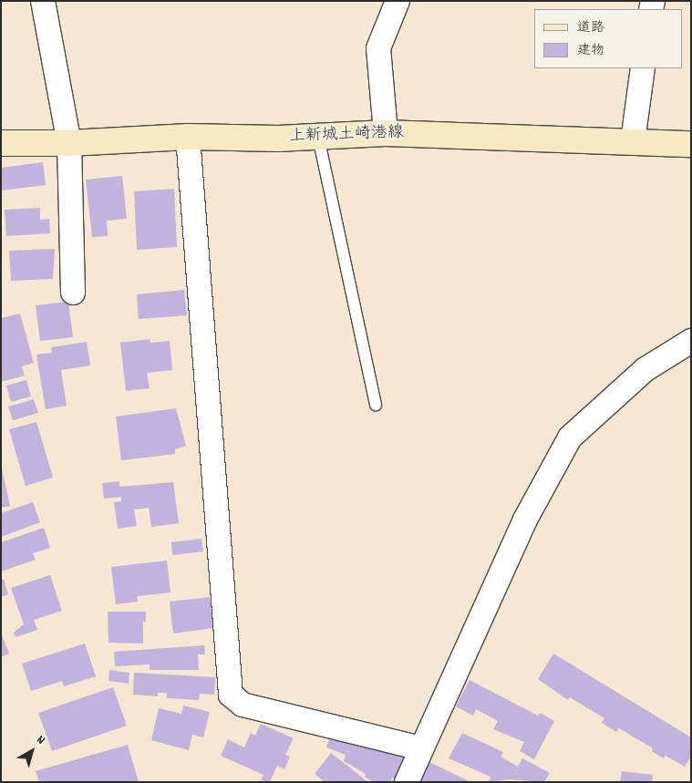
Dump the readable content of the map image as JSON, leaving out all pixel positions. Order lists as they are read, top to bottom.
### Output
{
  "streets": {
    "main road": ["上新城土崎港線"]
  },
  "legend": ["道路", "建物"],
  "north": "top right"
}
